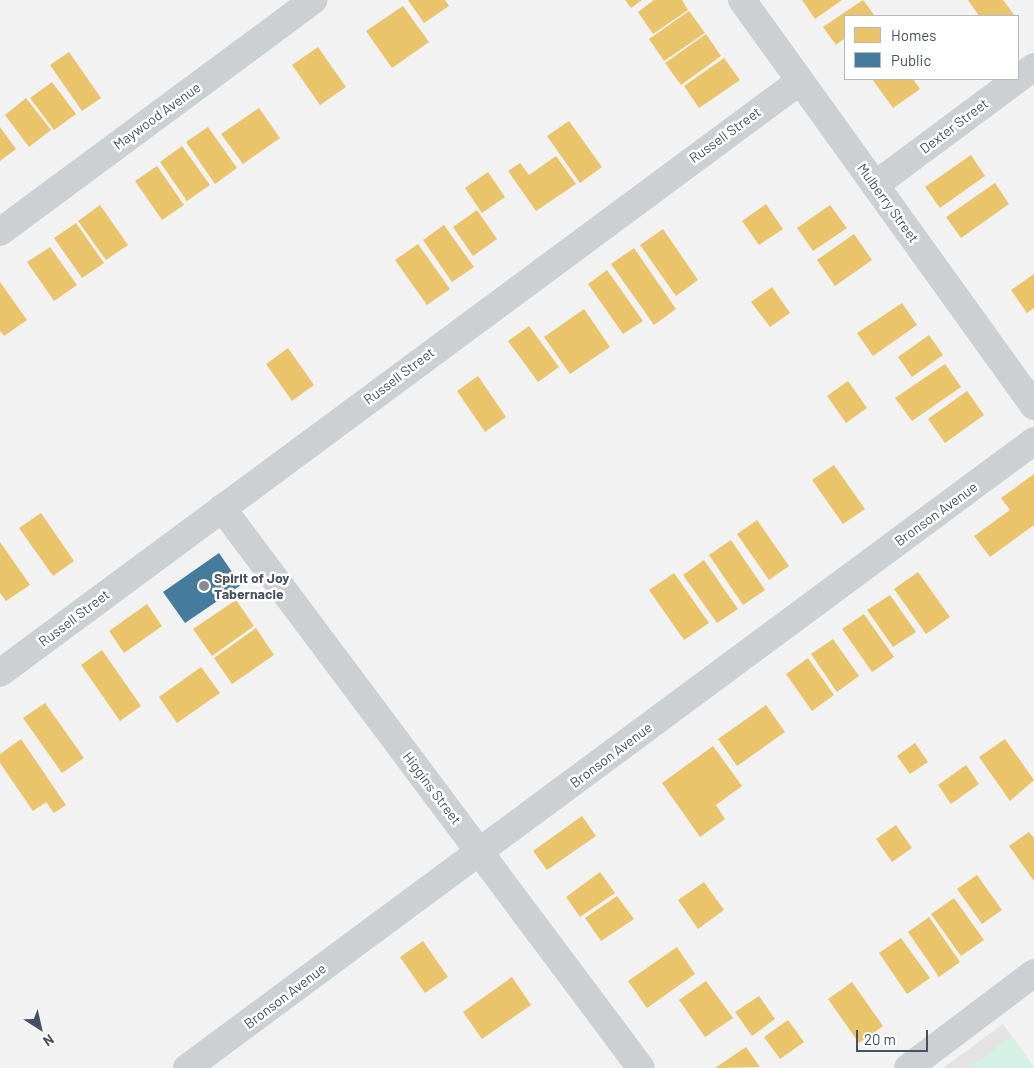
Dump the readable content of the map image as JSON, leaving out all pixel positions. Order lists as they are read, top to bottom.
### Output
{
  "streets": {
    "street": [
      "Maywood Avenue",
      "Dexter Street",
      "Russell Street",
      "Mulberry Street",
      "Bronson Avenue",
      "Higgins Street"
    ]
  },
  "crossings": [
    ["Dexter Street", "Mulberry Street"],
    ["Russell Street", "Mulberry Street"],
    ["Russell Street", "Higgins Street"],
    ["Bronson Avenue", "Higgins Street"]
  ],
  "places": ["Spirit of Joy Tabernacle"],
  "legend": ["Homes", "Public"],
  "scale_bar": "20 m",
  "north": "bottom right"
}
